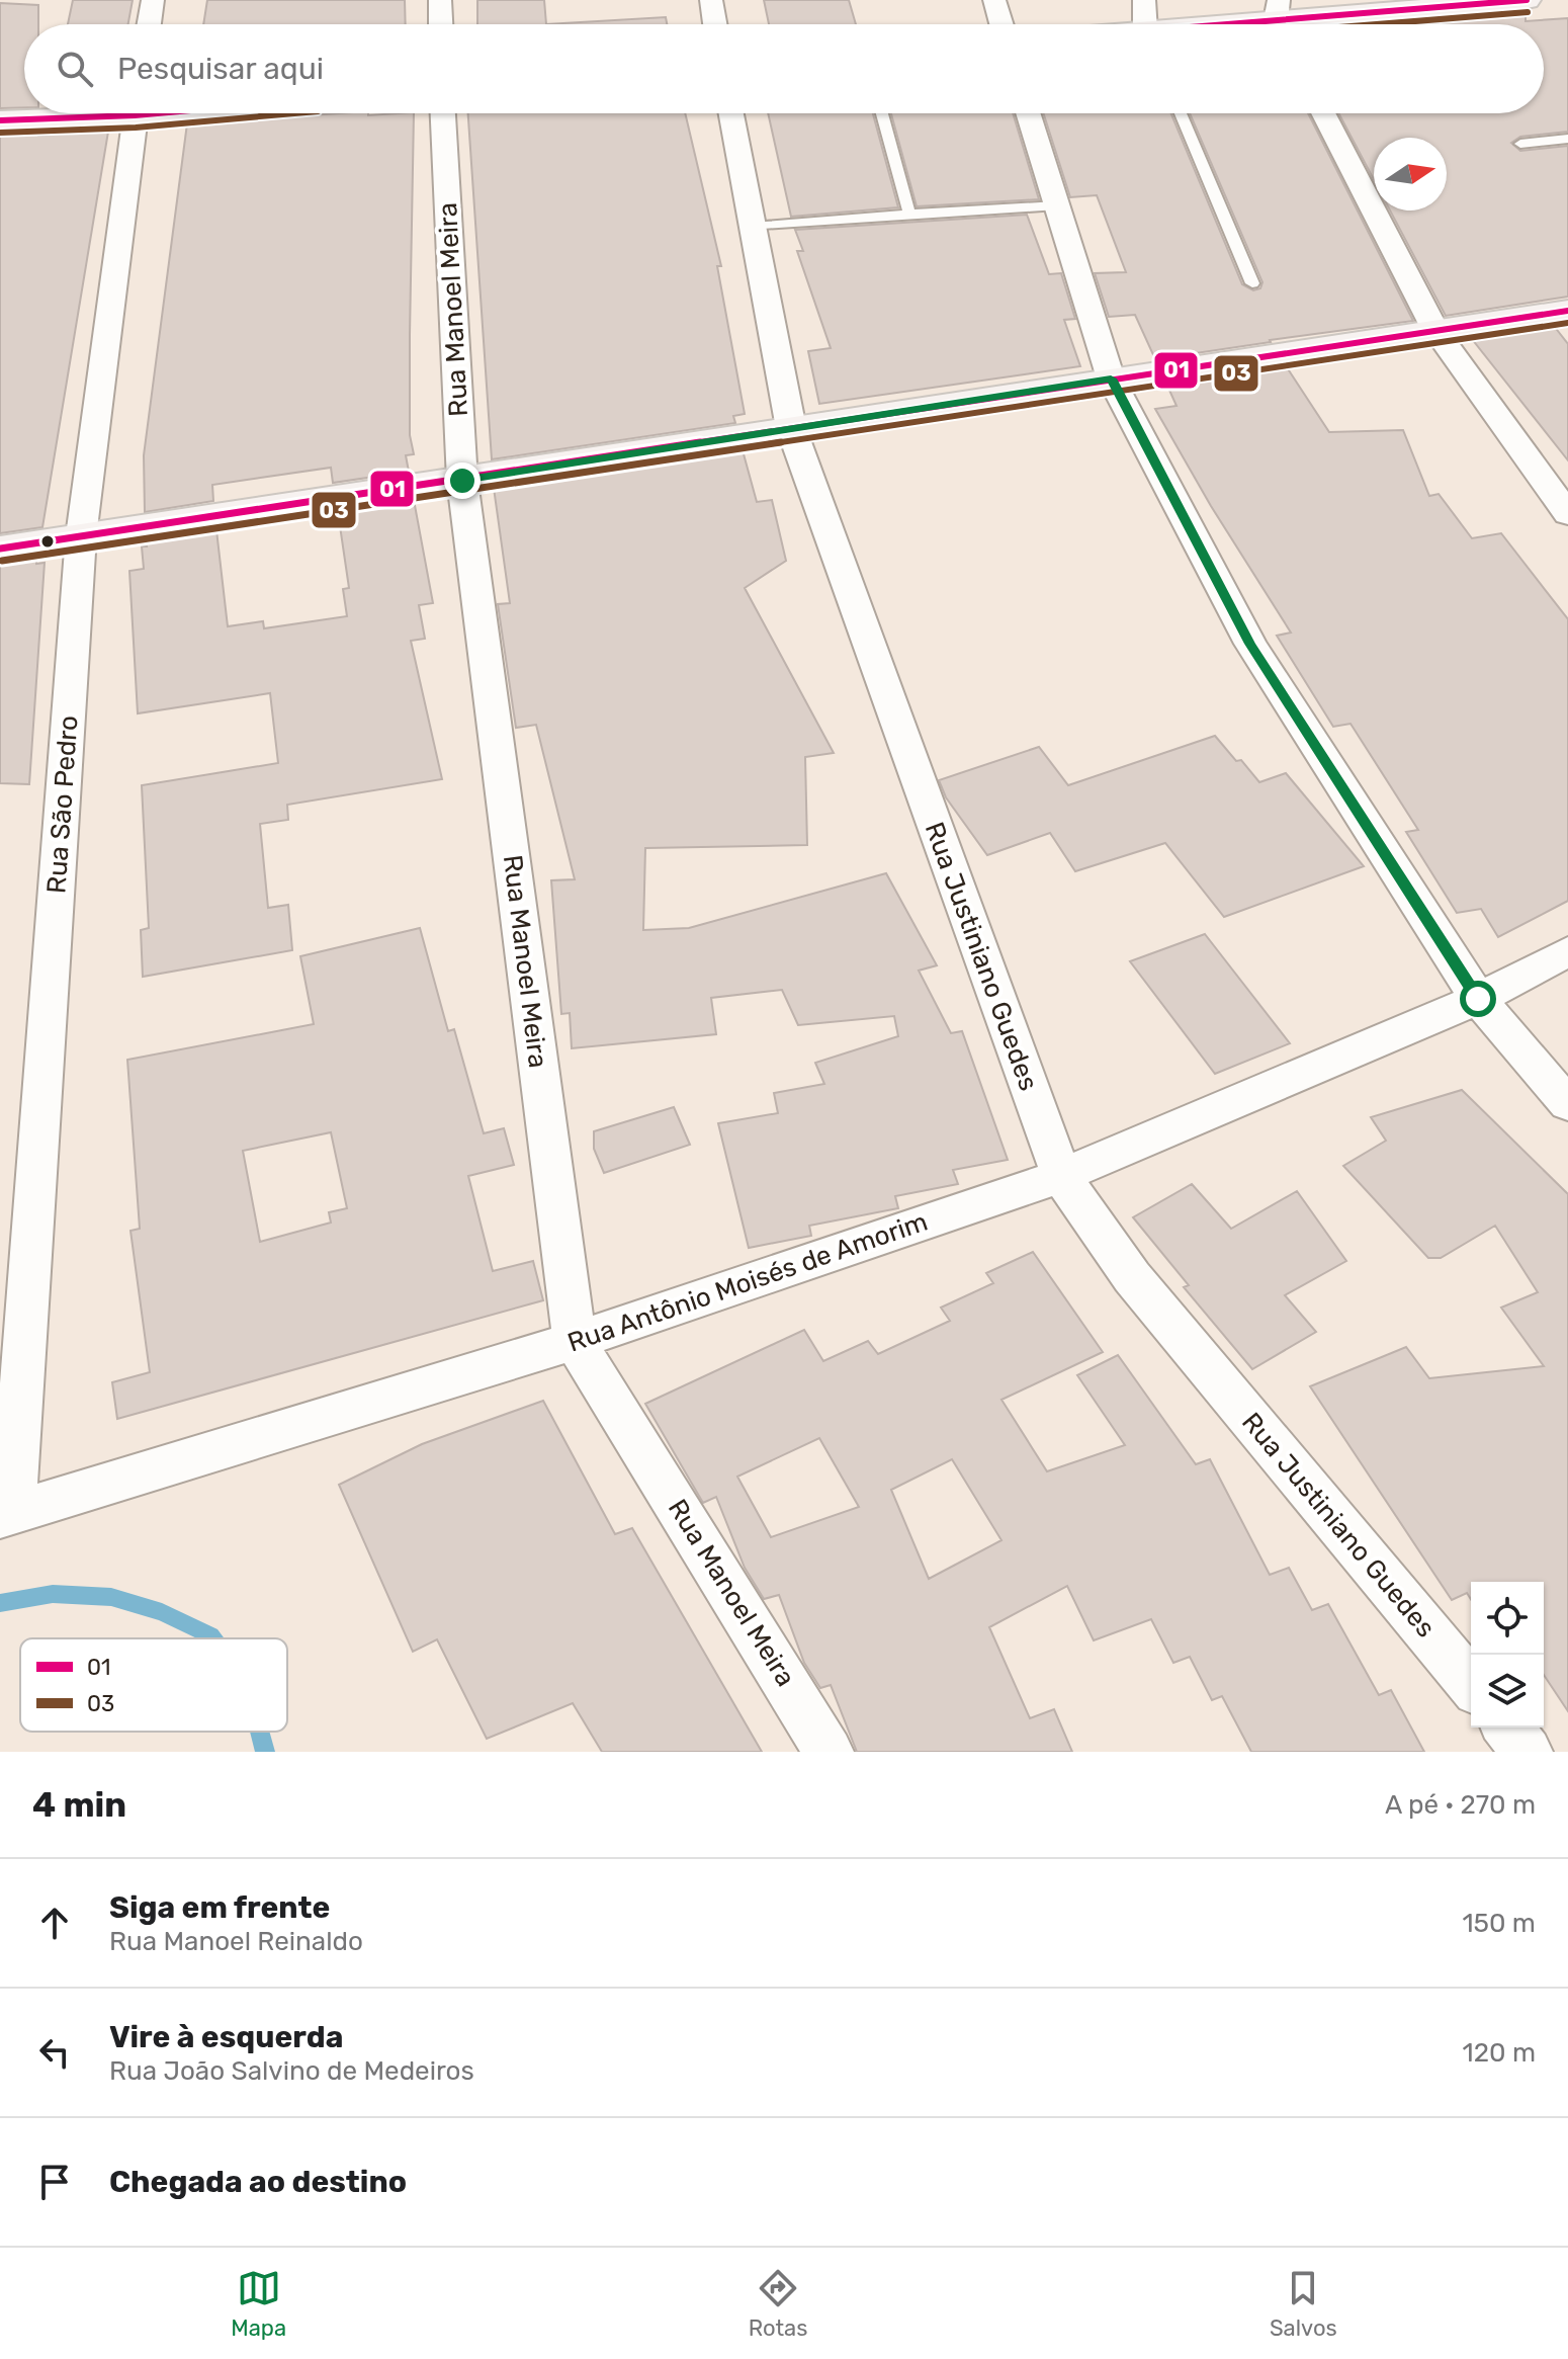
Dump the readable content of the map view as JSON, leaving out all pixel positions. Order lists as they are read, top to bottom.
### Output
{
  "streets": {
    "street": [
      "Rua Manoel Meira",
      "Rua São Pedro",
      "Rua Justiniano Guedes",
      "Rua Antônio Moisés de Amorim"
    ]
  },
  "crossings": [
    ["Rua Manoel Meira", "Rua Antônio Moisés de Amorim"],
    ["Rua São Pedro", "Rua Antônio Moisés de Amorim"],
    ["Rua Justiniano Guedes", "Rua Antônio Moisés de Amorim"]
  ],
  "lines": ["transit line 01", "transit line 03"],
  "legend": ["01", "03"],
  "north": "right",
  "page": {
    "search": "Pesquisar aqui",
    "heading": ["4 min", "A pé · 270 m"],
    "list": [
      ["Siga em frente", "Rua Manoel Reinaldo", "150 m"],
      ["Vire à esquerda", "Rua João Salvino de Medeiros", "120 m"],
      "Chegada ao destino"
    ],
    "nav": ["Mapa", "Rotas", "Salvos"]
  }
}
